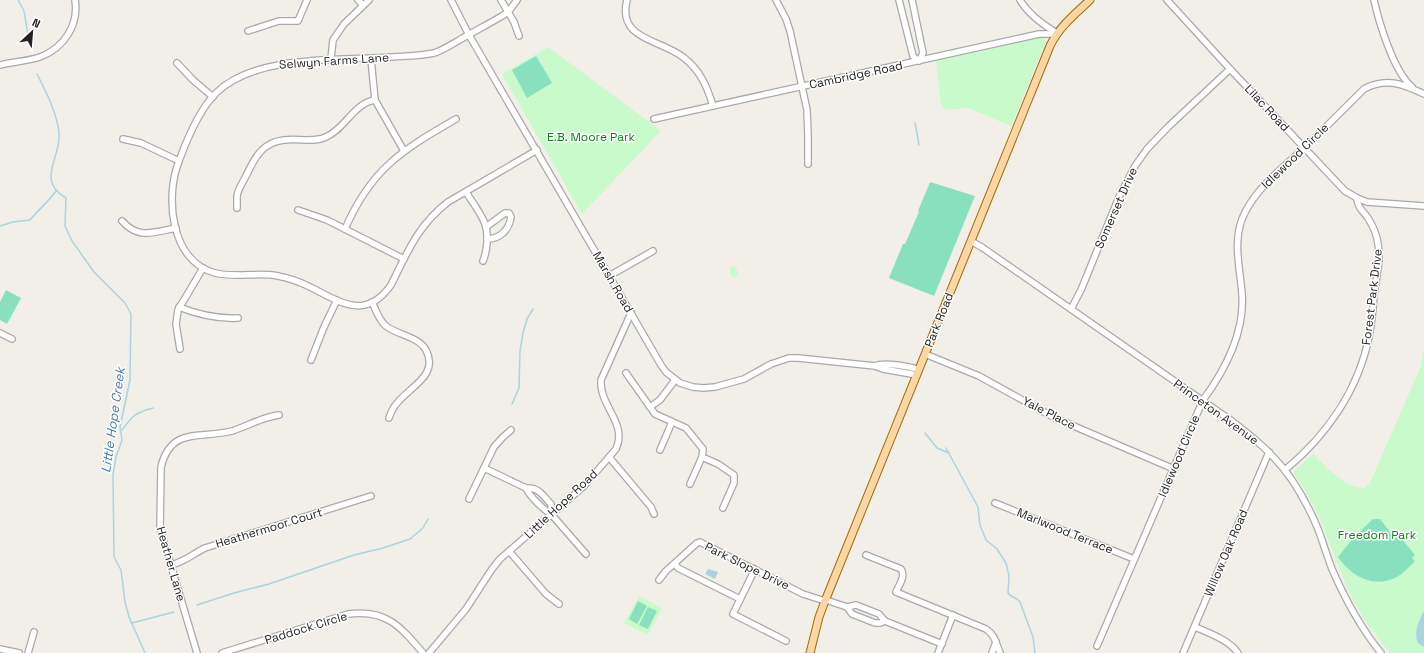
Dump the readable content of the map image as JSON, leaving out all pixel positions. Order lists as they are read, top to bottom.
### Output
{
  "streets": {
    "main road": ["Park Road"],
    "street": [
      "Selwyn Farms Lane",
      "Cambridge Road",
      "Lilac Road",
      "Idlewood Circle",
      "Somerset Drive",
      "Marsh Road",
      "Forest Park Drive",
      "Princeton Avenue",
      "Yale Place",
      "Little Hope Road",
      "Heathermoor Court",
      "Marlwood Terrace",
      "Willow Oak Road",
      "Heather Lane",
      "Park Slope Drive",
      "Paddock Circle"
    ]
  },
  "crossings": [
    ["Selwyn Farms Lane", "Marsh Road"],
    ["Cambridge Road", "Park Road"],
    ["Lilac Road", "Idlewood Circle"],
    ["Lilac Road", "Somerset Drive"],
    ["Lilac Road", "Forest Park Drive"],
    ["Idlewood Circle", "Princeton Avenue"],
    ["Idlewood Circle", "Yale Place"],
    ["Idlewood Circle", "Marlwood Terrace"],
    ["Somerset Drive", "Princeton Avenue"],
    ["Marsh Road", "Park Road"],
    ["Marsh Road", "Little Hope Road"],
    ["Forest Park Drive", "Princeton Avenue"],
    ["Park Road", "Princeton Avenue"],
    ["Park Road", "Yale Place"],
    ["Park Road", "Park Slope Drive"],
    ["Princeton Avenue", "Willow Oak Road"],
    ["Heathermoor Court", "Heather Lane"]
  ],
  "water": ["Little Hope Creek"],
  "parks": ["E.B. Moore Park", "Freedom Park"],
  "north": "top right"
}
